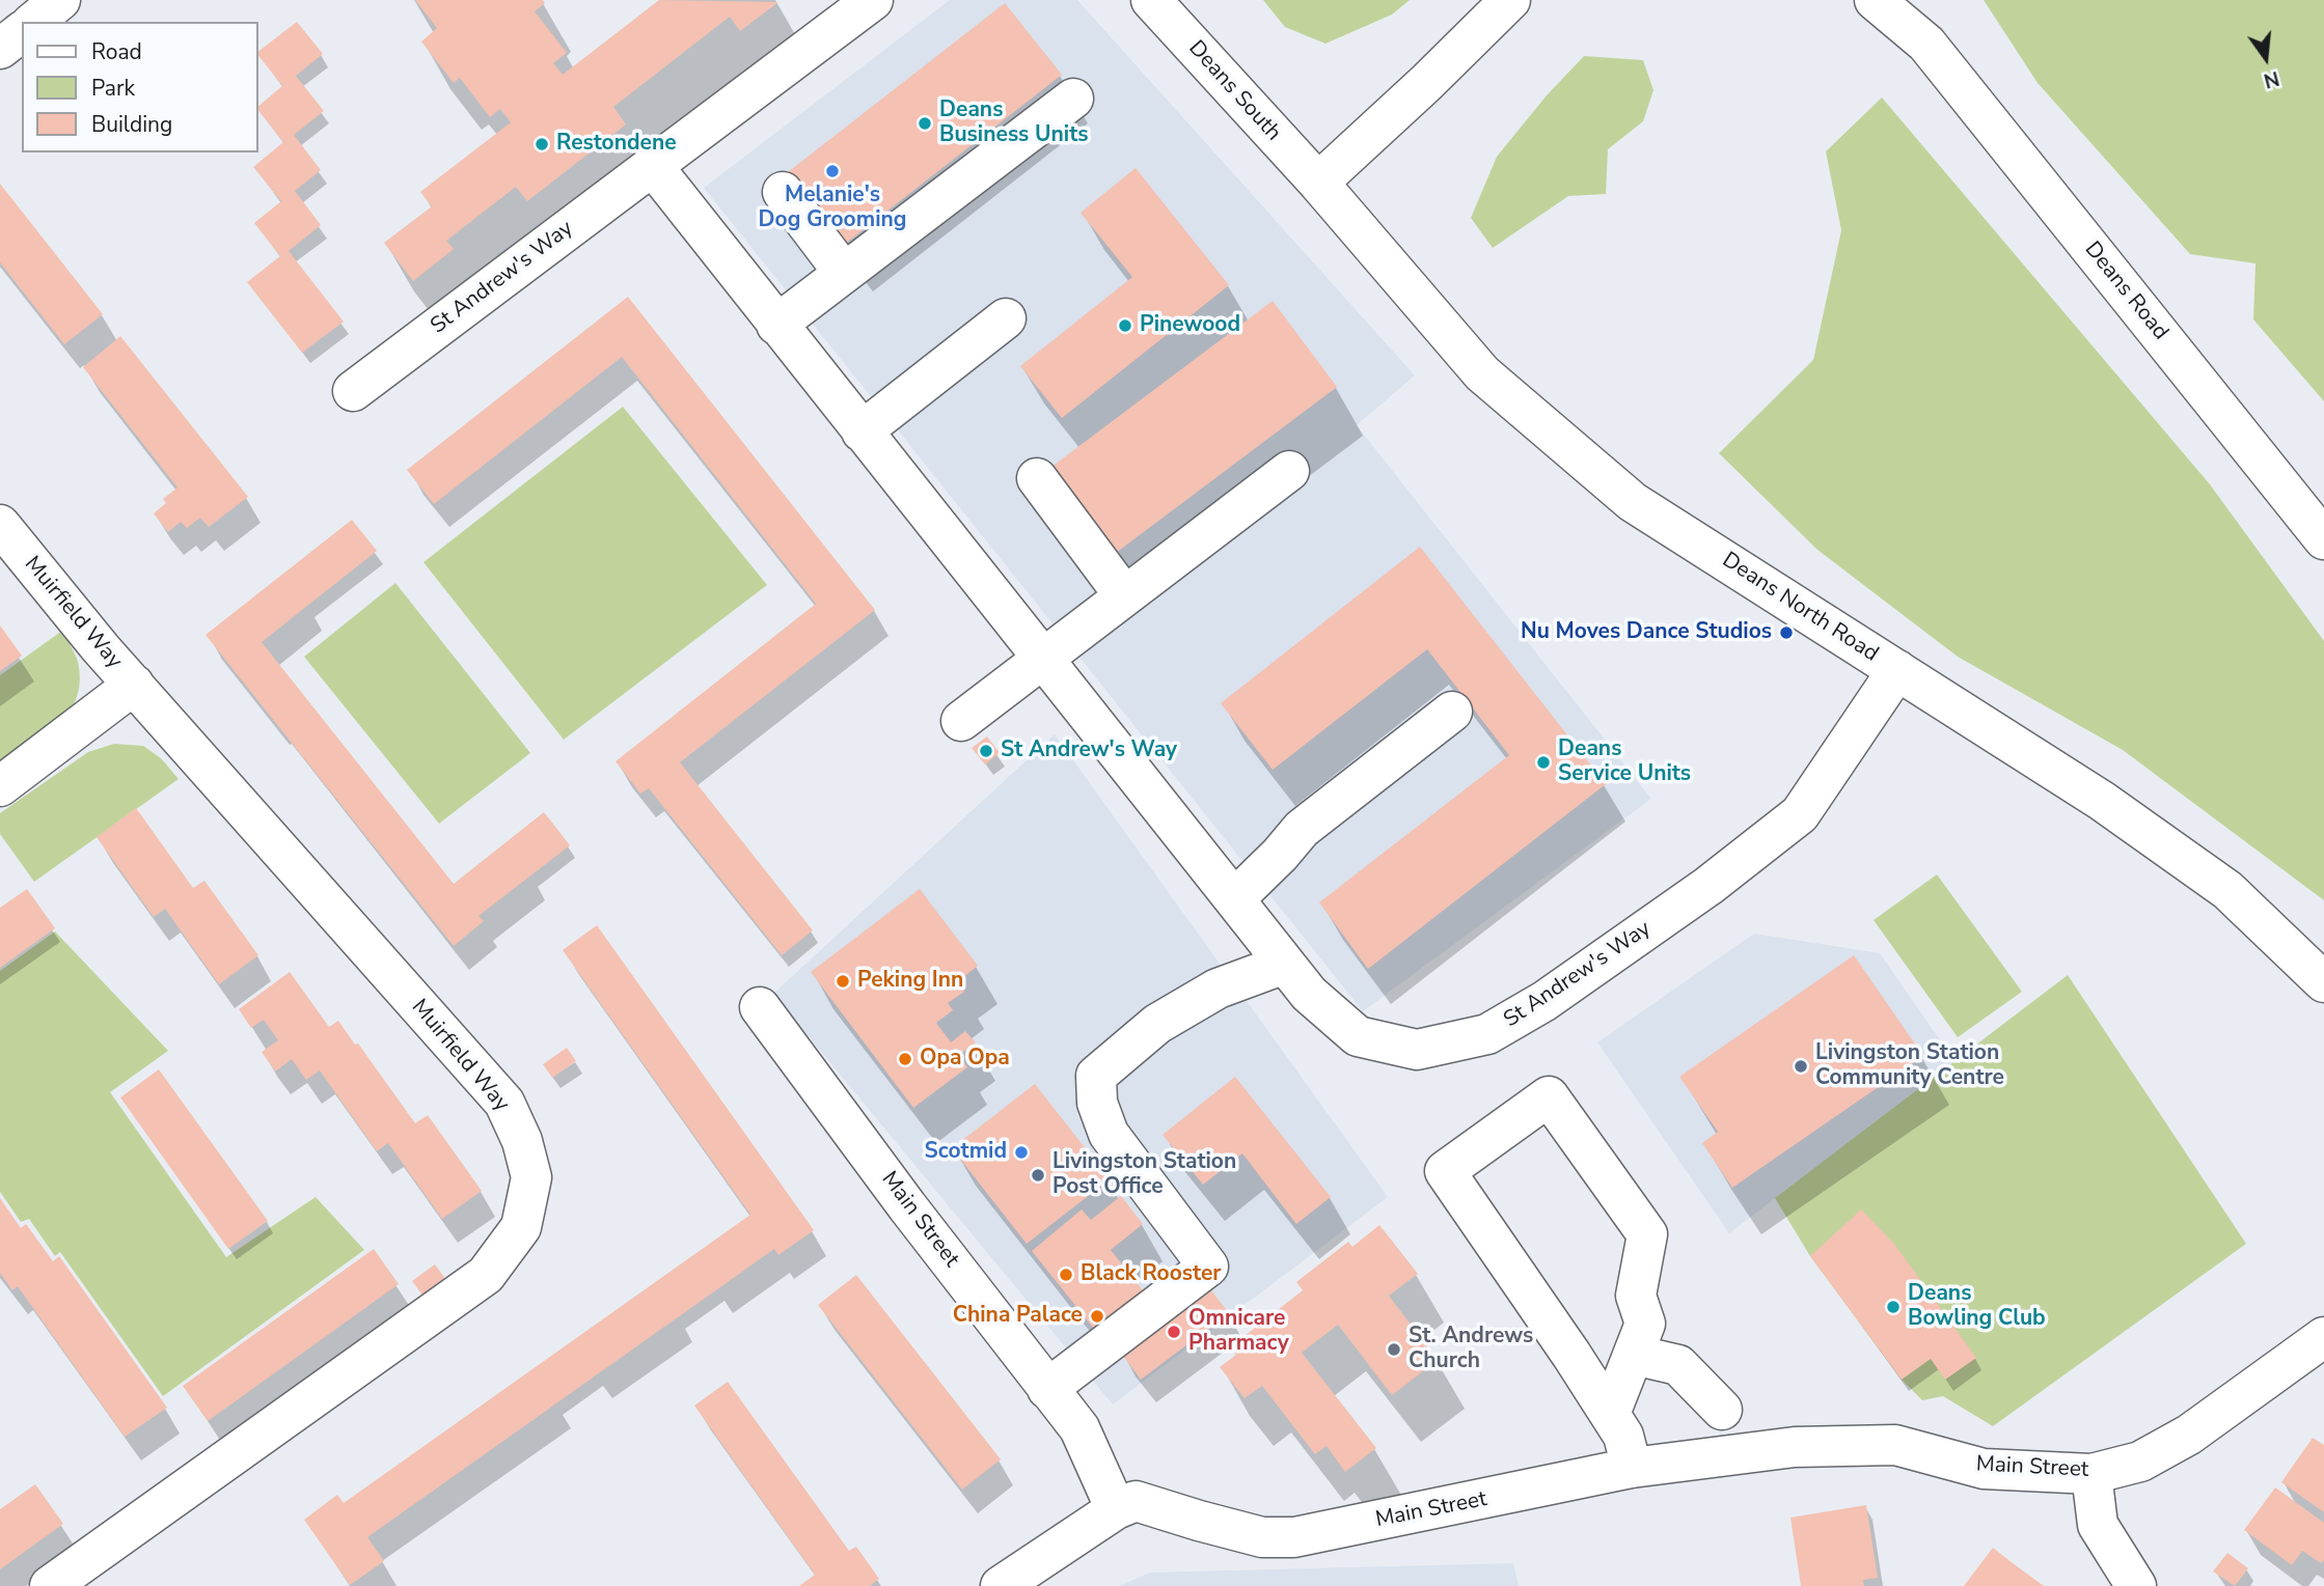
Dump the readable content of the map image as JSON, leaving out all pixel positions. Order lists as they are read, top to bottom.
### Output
{
  "streets": {
    "street": [
      "Deans South",
      "St Andrew's Way",
      "Deans Road",
      "Deans North Road",
      "Muirfield Way",
      "Main Street"
    ]
  },
  "crossings": [
    ["Deans South", "Deans North Road"],
    ["St Andrew's Way", "Deans North Road"]
  ],
  "places": [
    "Deans Business Units",
    "Restondene",
    "Melanie's Dog Grooming",
    "Pinewood",
    "Nu Moves Dance Studios",
    "St Andrew's Way",
    "Deans Service Units",
    "Peking Inn",
    "Opa Opa",
    "Livingston Station Community Centre",
    "Scotmid",
    "Livingston Station Post Office",
    "Black Rooster",
    "Deans Bowling Club",
    "China Palace",
    "Omnicare Pharmacy",
    "St. Andrews Church"
  ],
  "legend": ["Road", "Park", "Building"],
  "north": "bottom"
}
